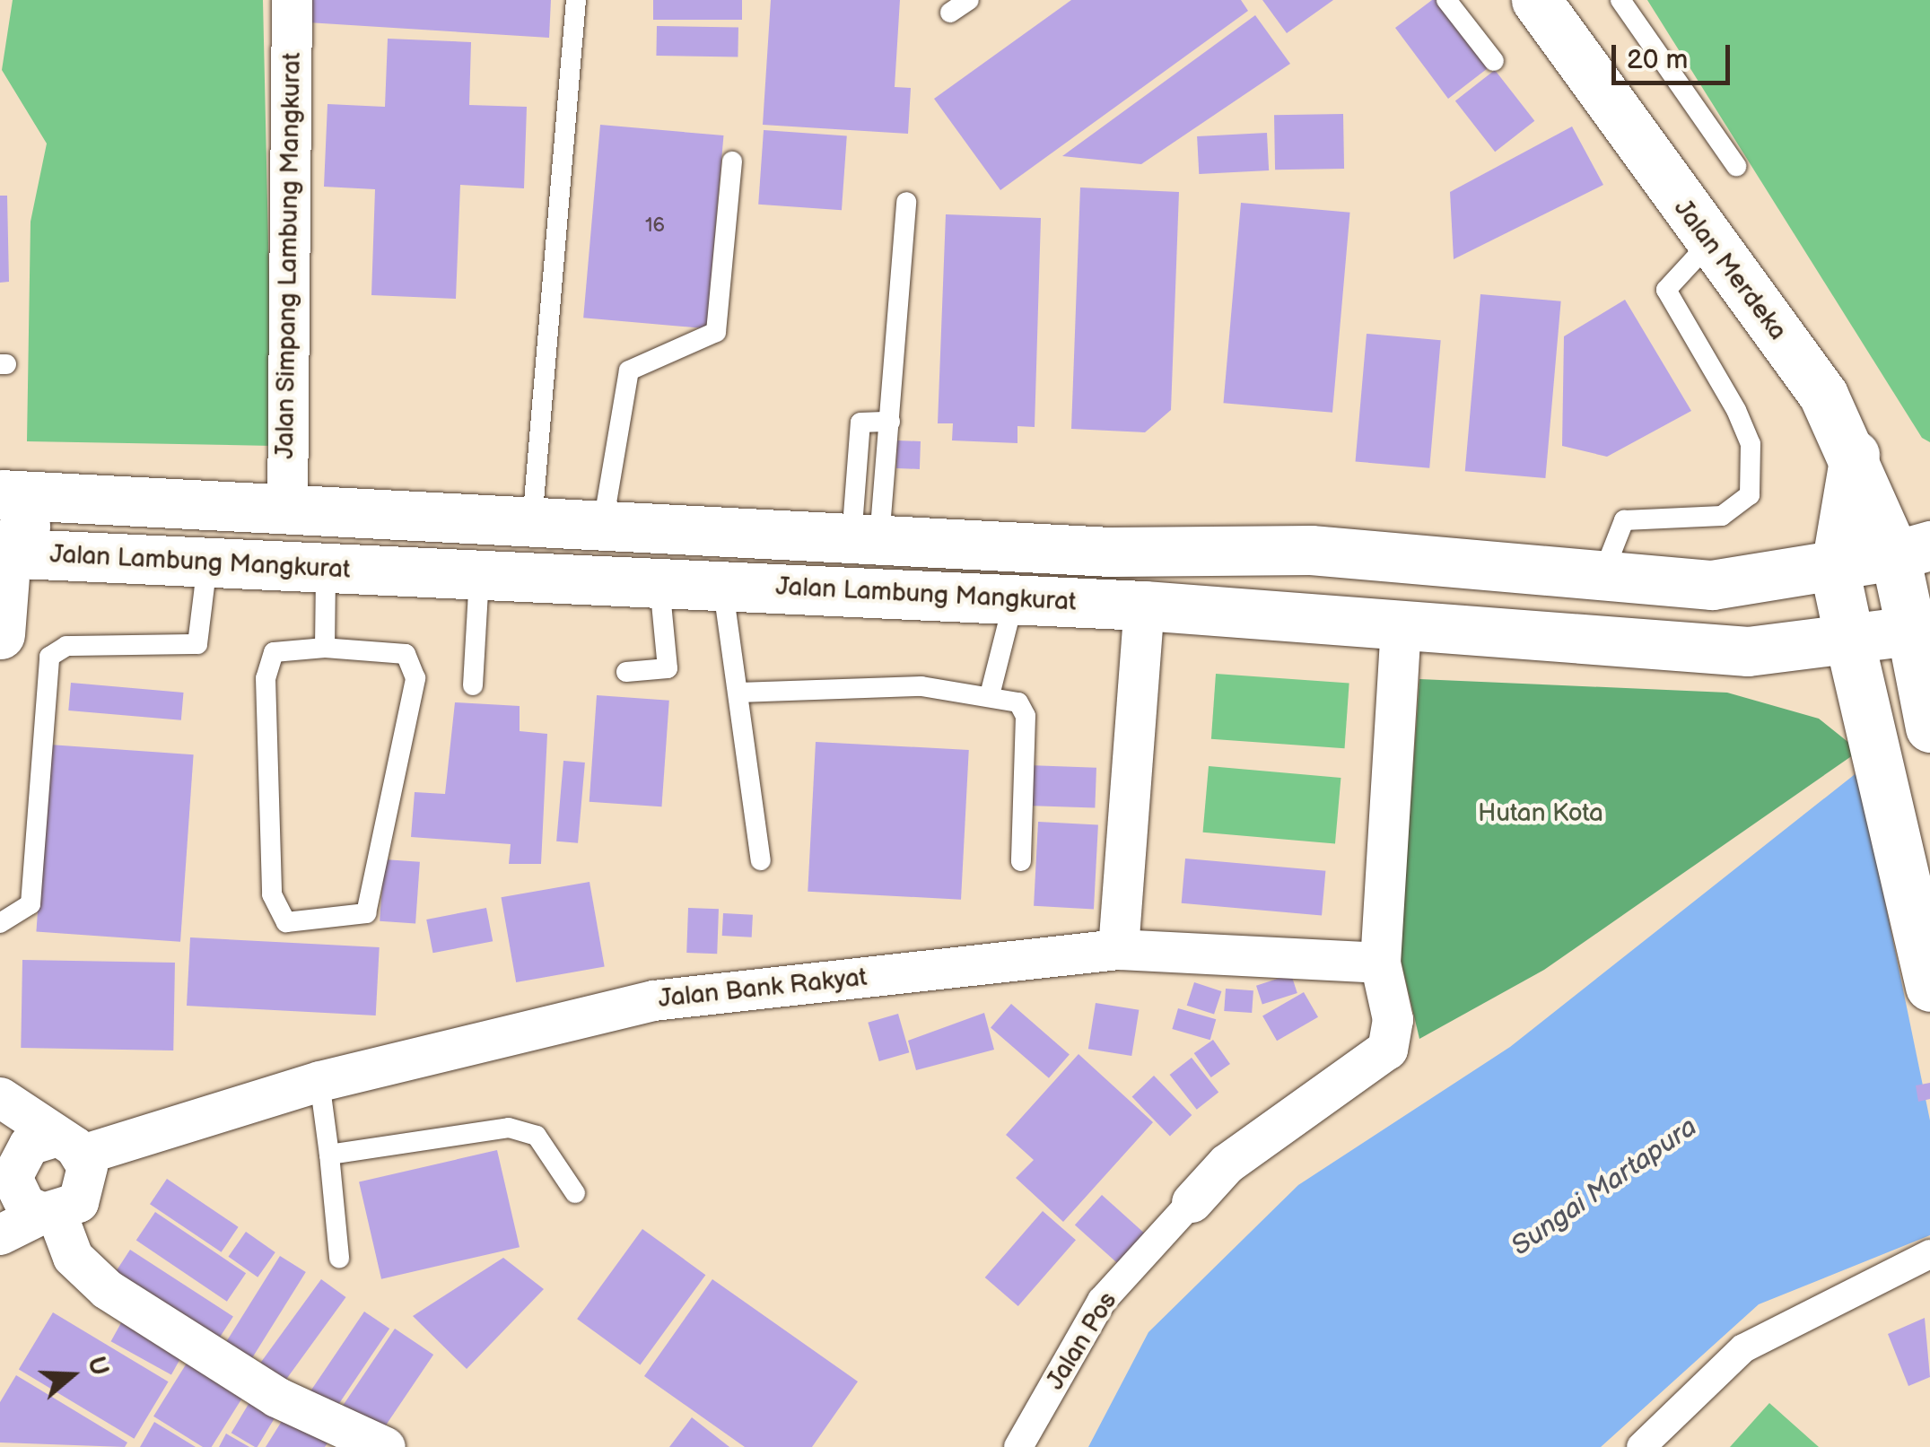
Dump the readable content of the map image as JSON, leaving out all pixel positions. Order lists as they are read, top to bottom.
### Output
{
  "streets": {
    "main road": ["Jalan Merdeka", "Jalan Lambung Mangkurat"],
    "street": ["Jalan Simpang Lambung Mangkurat", "Jalan Bank Rakyat", "Jalan Pos"]
  },
  "crossings": [
    ["Jalan Merdeka", "Jalan Lambung Mangkurat"]
  ],
  "water": ["Sungai Martapura"],
  "parks": ["Hutan Kota"],
  "house_numbers": ["16"],
  "scale_bar": "20 m",
  "north": "right"
}
